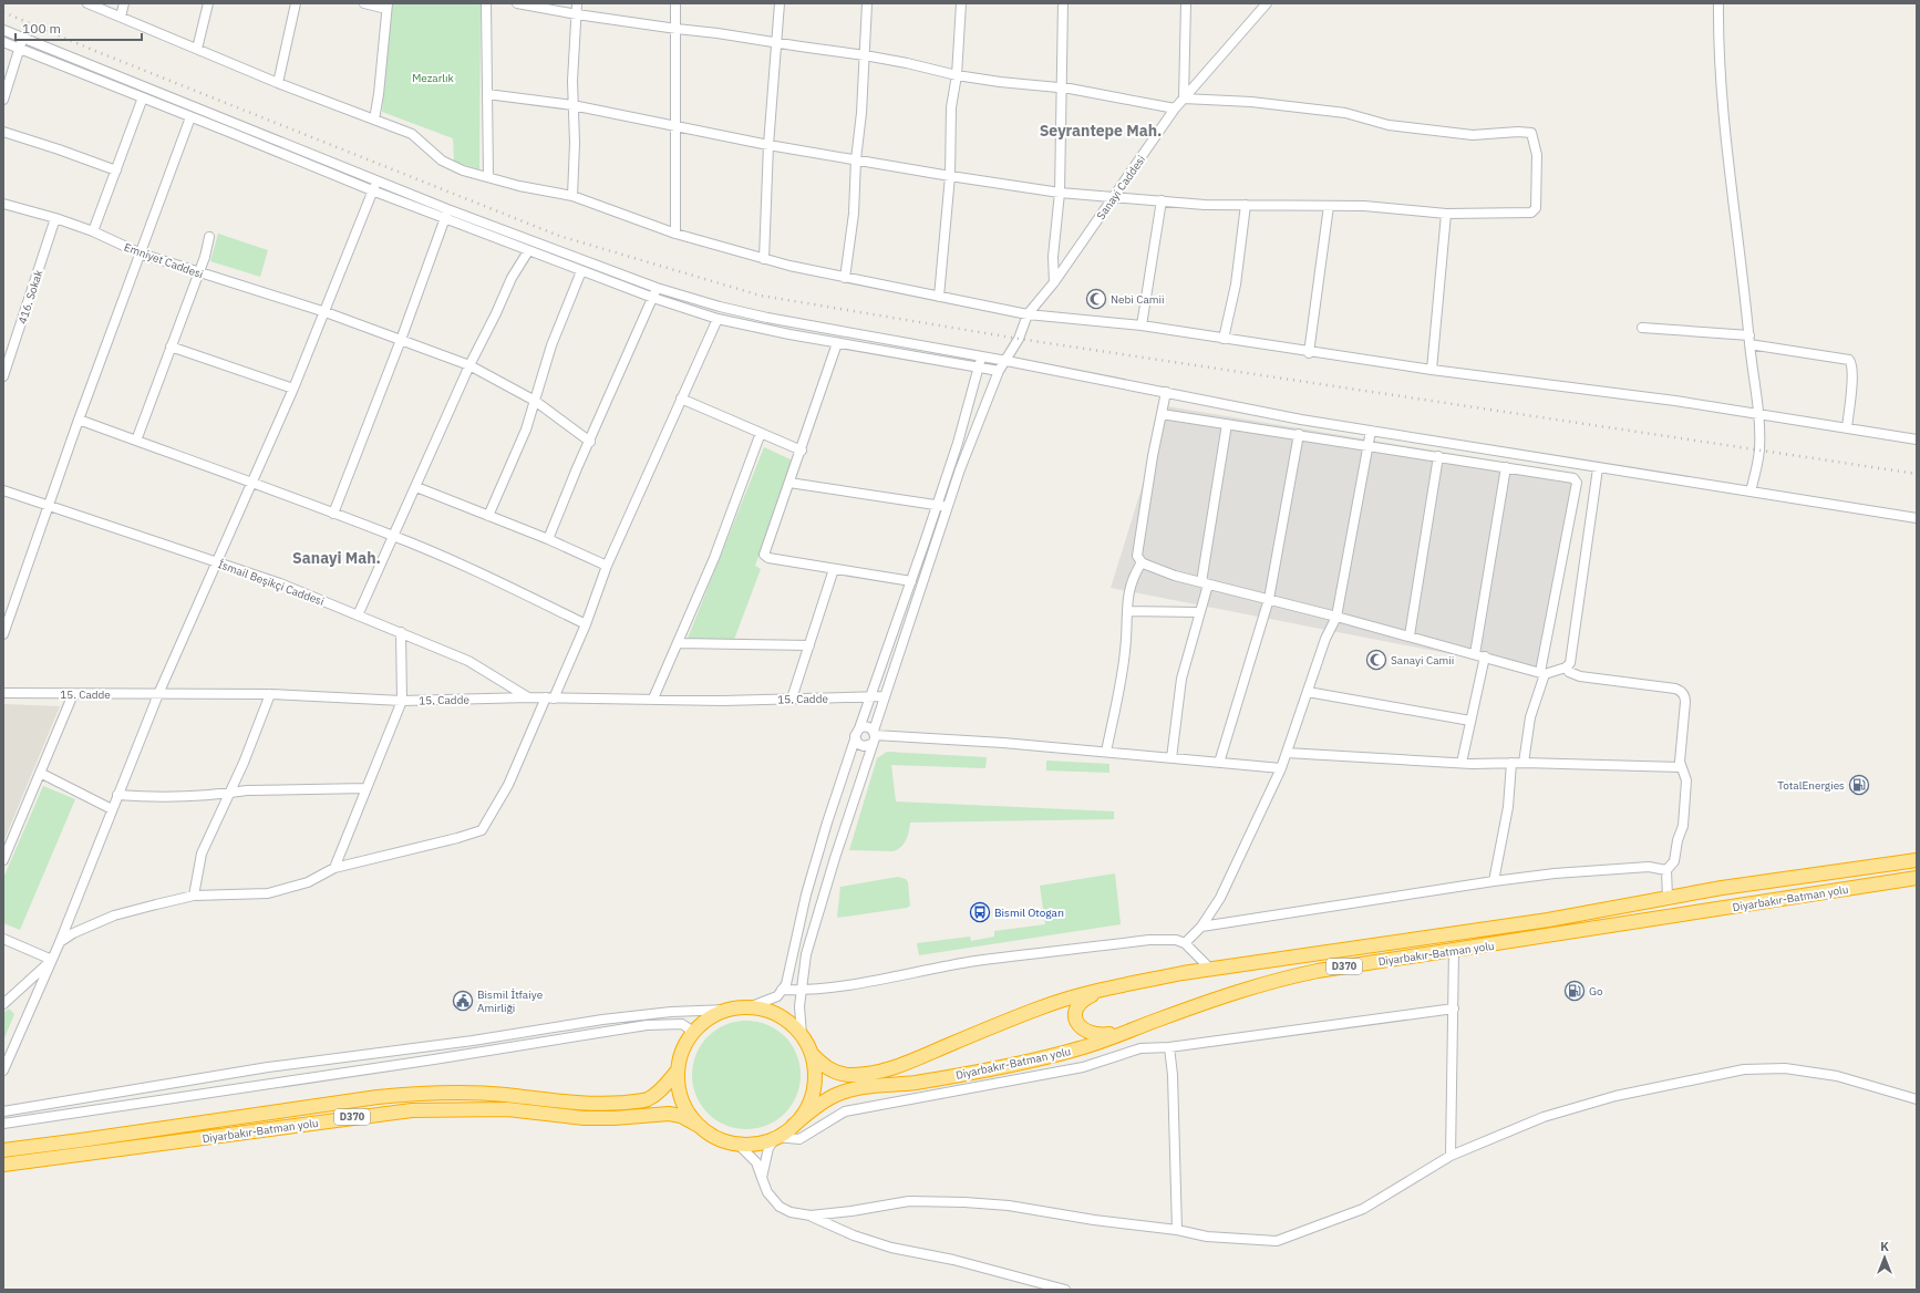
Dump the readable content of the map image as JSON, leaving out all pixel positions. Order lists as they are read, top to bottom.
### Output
{
  "streets": {
    "highway": ["Diyarbakır-Batman yolu", "D370"],
    "street": [
      "Sanayi Caddesi",
      "Emniyet Caddesi",
      "416. Sokak",
      "İsmail Beşikçi Caddesi",
      "15. Cadde"
    ]
  },
  "crossings": [
    ["Sanayi Caddesi", "15. Cadde"],
    ["Sanayi Caddesi", "Diyarbakır-Batman yolu"],
    ["Emniyet Caddesi", "416. Sokak"],
    ["İsmail Beşikçi Caddesi", "15. Cadde"]
  ],
  "districts": ["Seyrantepe Mah.", "Sanayi Mah."],
  "parks": ["Mezarlık"],
  "places": {
    "mosque": ["Nebi Camii", "Sanayi Camii"],
    "fuel station": ["TotalEnergies", "Go"],
    "bus stop": ["Bismil Otogarı"],
    "public building": ["Bismil İtfaiye Amirliği"]
  },
  "scale_bar": "100 m",
  "north": "top"
}
